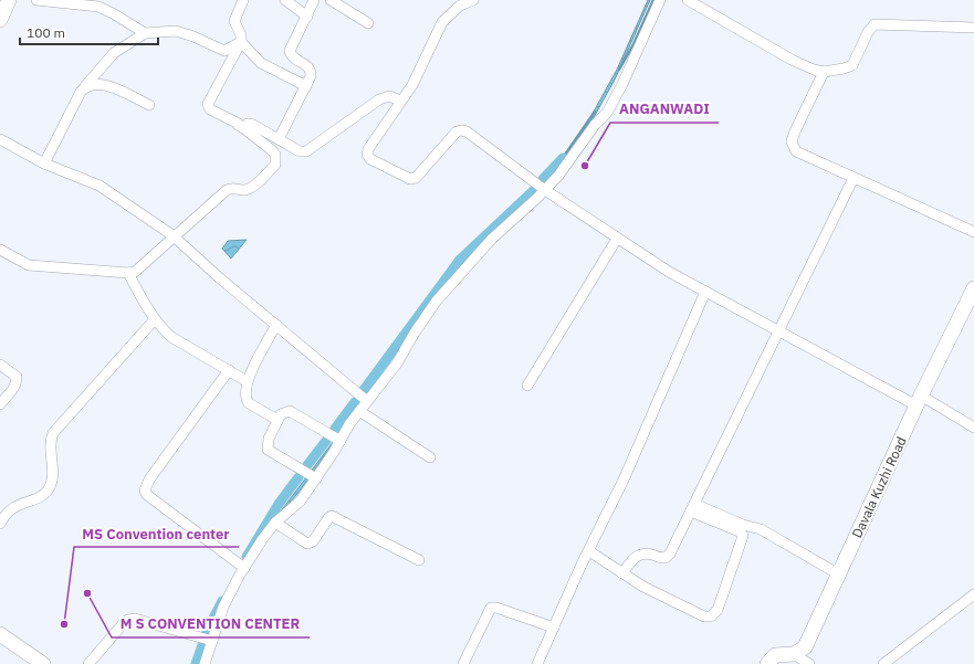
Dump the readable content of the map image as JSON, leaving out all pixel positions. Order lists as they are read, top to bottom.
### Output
{
  "streets": {
    "street": ["Davala Kuzhi Road"]
  },
  "places": ["ANGANWADI", "M S CONVENTION CENTER", "MS Convention center"],
  "scale_bar": "100 m"
}
